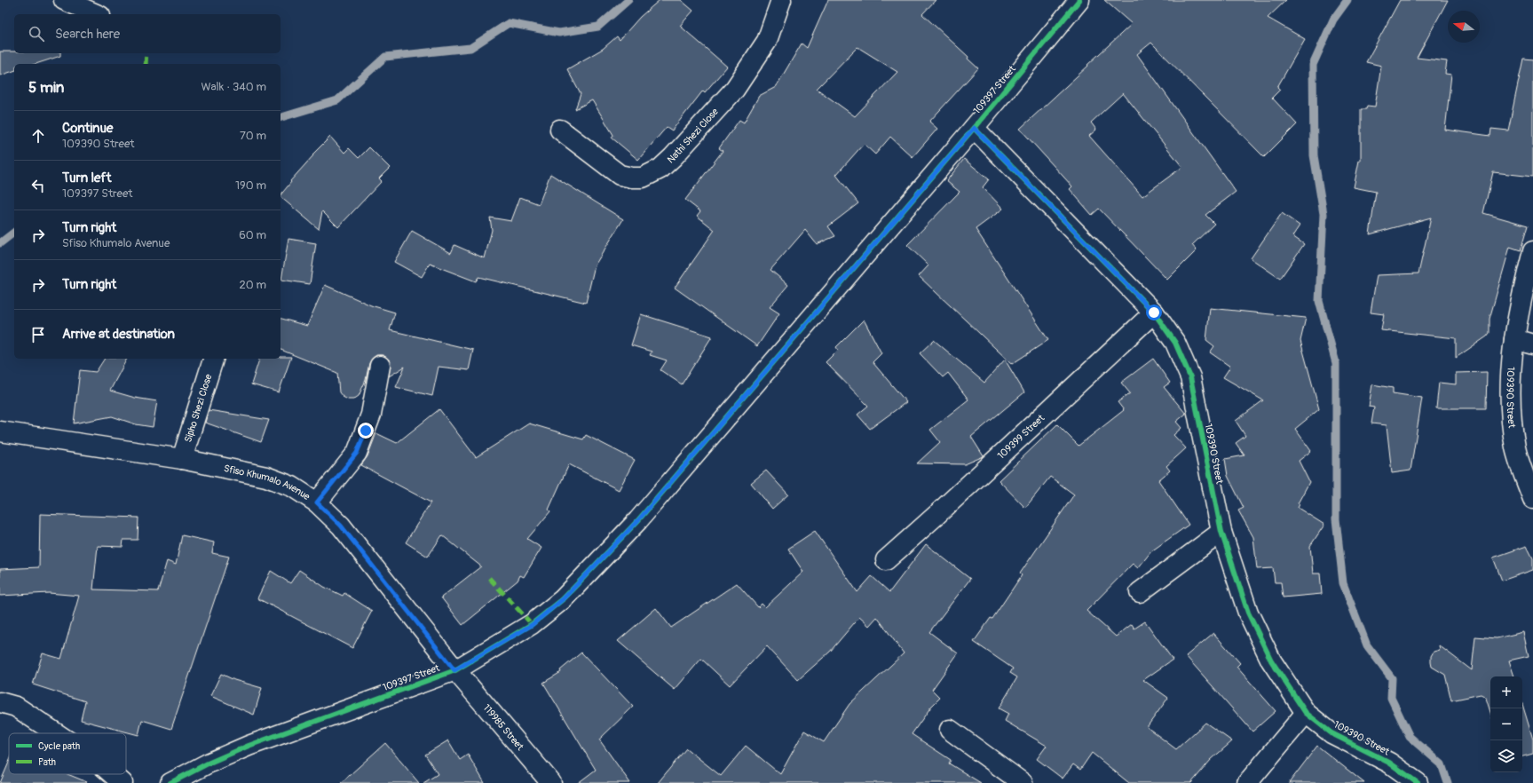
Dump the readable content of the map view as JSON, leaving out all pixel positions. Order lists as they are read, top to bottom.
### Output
{
  "streets": {
    "street": [
      "109397 Street",
      "Nathi Shezi Close",
      "109390 Street",
      "Sipho Shezi Close",
      "109399 Street",
      "Sfiso Khumalo Avenue",
      "119985 Street"
    ]
  },
  "crossings": [
    ["109397 Street", "109390 Street"],
    ["109397 Street", "Sfiso Khumalo Avenue"],
    ["109397 Street", "119985 Street"],
    ["109390 Street", "109399 Street"],
    ["Sipho Shezi Close", "Sfiso Khumalo Avenue"],
    ["Sfiso Khumalo Avenue", "119985 Street"]
  ],
  "legend": ["Cycle path", "Path"],
  "north": "left",
  "page": {
    "search": "Search here",
    "heading": ["5 min", "Walk · 340 m"],
    "list": [
      ["Continue", "109390 Street", "70 m"],
      ["Turn left", "109397 Street", "190 m"],
      ["Turn right", "Sfiso Khumalo Avenue", "60 m"],
      ["Turn right", "20 m"],
      "Arrive at destination"
    ],
    "map_buttons": ["+", "−"]
  }
}
